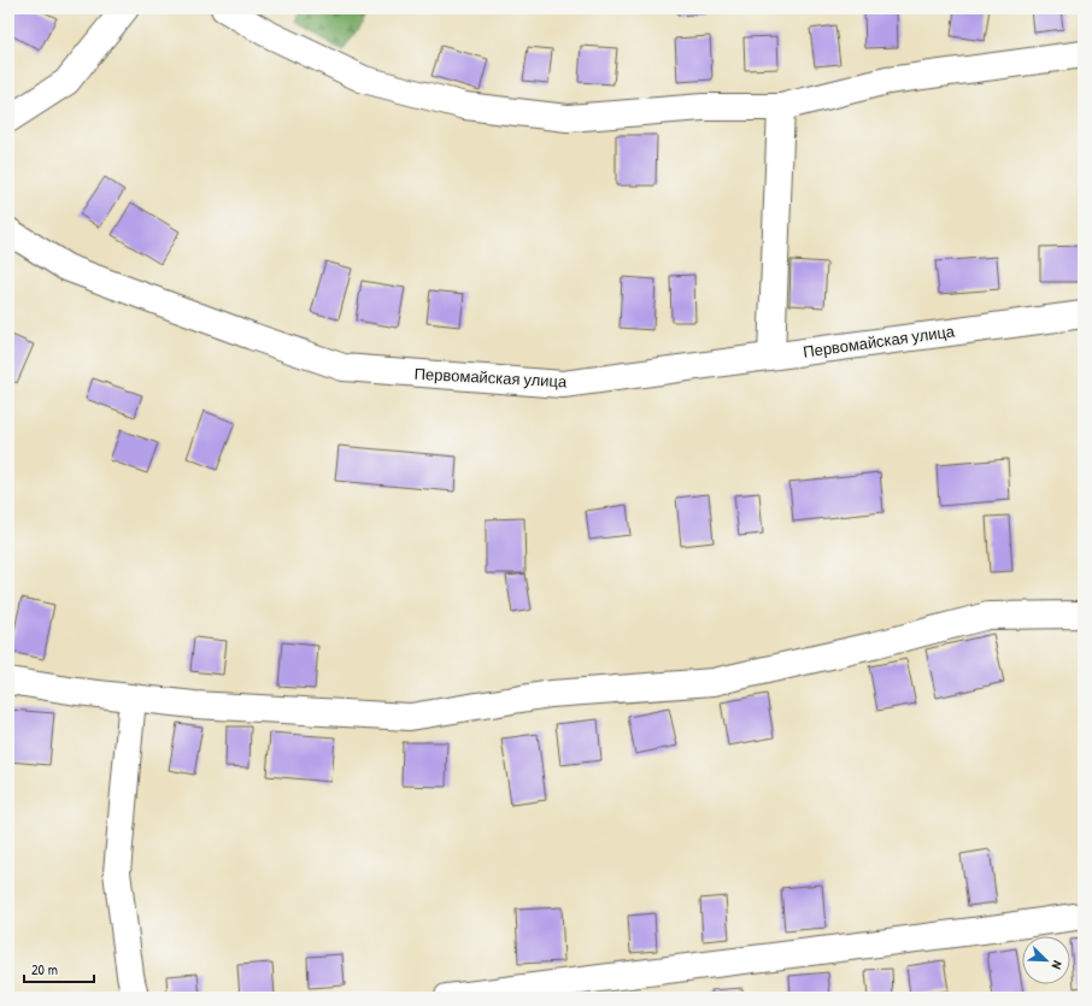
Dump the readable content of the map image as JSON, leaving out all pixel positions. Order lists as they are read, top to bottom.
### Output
{
  "streets": {
    "street": ["Первомайская улица"]
  },
  "scale_bar": "20 m",
  "north": "bottom right"
}
